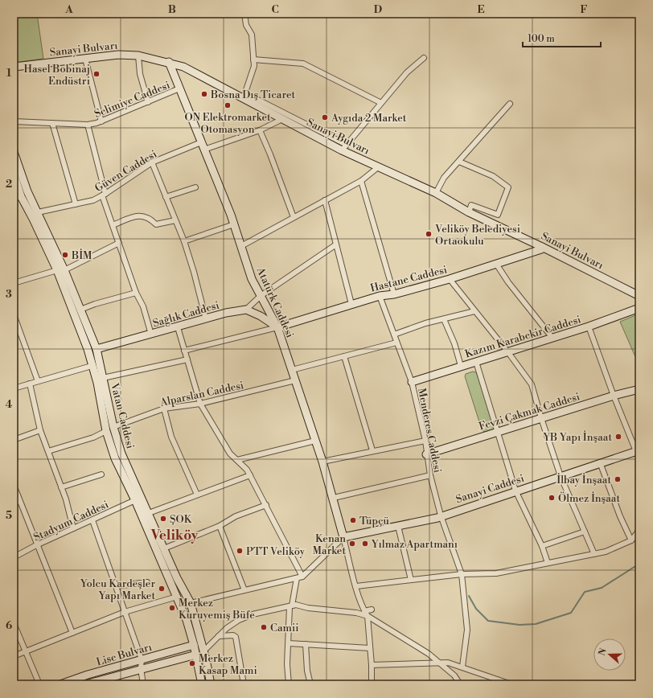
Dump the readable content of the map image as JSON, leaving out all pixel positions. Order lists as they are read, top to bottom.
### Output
{
  "streets": {
    "street": [
      "Sanayi Bulvarı",
      "Selimiye Caddesi",
      "Güven Caddesi",
      "Hastane Caddesi",
      "Atatürk Caddesi",
      "Sağlık Caddesi",
      "Kazım Karabekir Caddesi",
      "Alparslan Caddesi",
      "Fevzi Çakmak Caddesi",
      "Vatan Caddesi",
      "Menderes Caddesi",
      "Sanayi Caddesi",
      "Stadyum Caddesi",
      "Lise Bulvarı"
    ]
  },
  "crossings": [
    ["Sanayi Bulvarı", "Hastane Caddesi"],
    ["Sanayi Bulvarı", "Atatürk Caddesi"],
    ["Selimiye Caddesi", "Atatürk Caddesi"],
    ["Güven Caddesi", "Atatürk Caddesi"],
    ["Güven Caddesi", "Vatan Caddesi"],
    ["Hastane Caddesi", "Atatürk Caddesi"],
    ["Hastane Caddesi", "Menderes Caddesi"],
    ["Atatürk Caddesi", "Alparslan Caddesi"],
    ["Atatürk Caddesi", "Sanayi Caddesi"],
    ["Sağlık Caddesi", "Vatan Caddesi"],
    ["Kazım Karabekir Caddesi", "Menderes Caddesi"],
    ["Alparslan Caddesi", "Vatan Caddesi"],
    ["Fevzi Çakmak Caddesi", "Menderes Caddesi"],
    ["Vatan Caddesi", "Stadyum Caddesi"],
    ["Vatan Caddesi", "Lise Bulvarı"],
    ["Menderes Caddesi", "Sanayi Caddesi"]
  ],
  "districts": ["Veliköy"],
  "places": [
    "Hasel Bobinaj Endüstri",
    "Bosna Dış Ticaret",
    "ON Elektromarket Otomasyon",
    "Aygıda 2 Market",
    "Veliköy Belediyesi Ortaokulu",
    "BİM",
    "YB Yapı İnşaat",
    "İlbay İnşaat",
    "Ölmez İnşaat",
    "ŞOK",
    "Tüpçü",
    "Kenan Market",
    "Yılmaz Apartmanı",
    "PTT Veliköy",
    "Yolcu Kardeşler Yapı Market",
    "Merkez Kuruyemiş Büfe",
    "Camii",
    "Merkez Kasap Mami"
  ],
  "scale_bar": "100 m",
  "north": "left",
  "grid": {
    "columns": [
      "A",
      "B",
      "C",
      "D",
      "E",
      "F"
    ],
    "rows": [
      "1",
      "2",
      "3",
      "4",
      "5",
      "6"
    ]
  }
}
